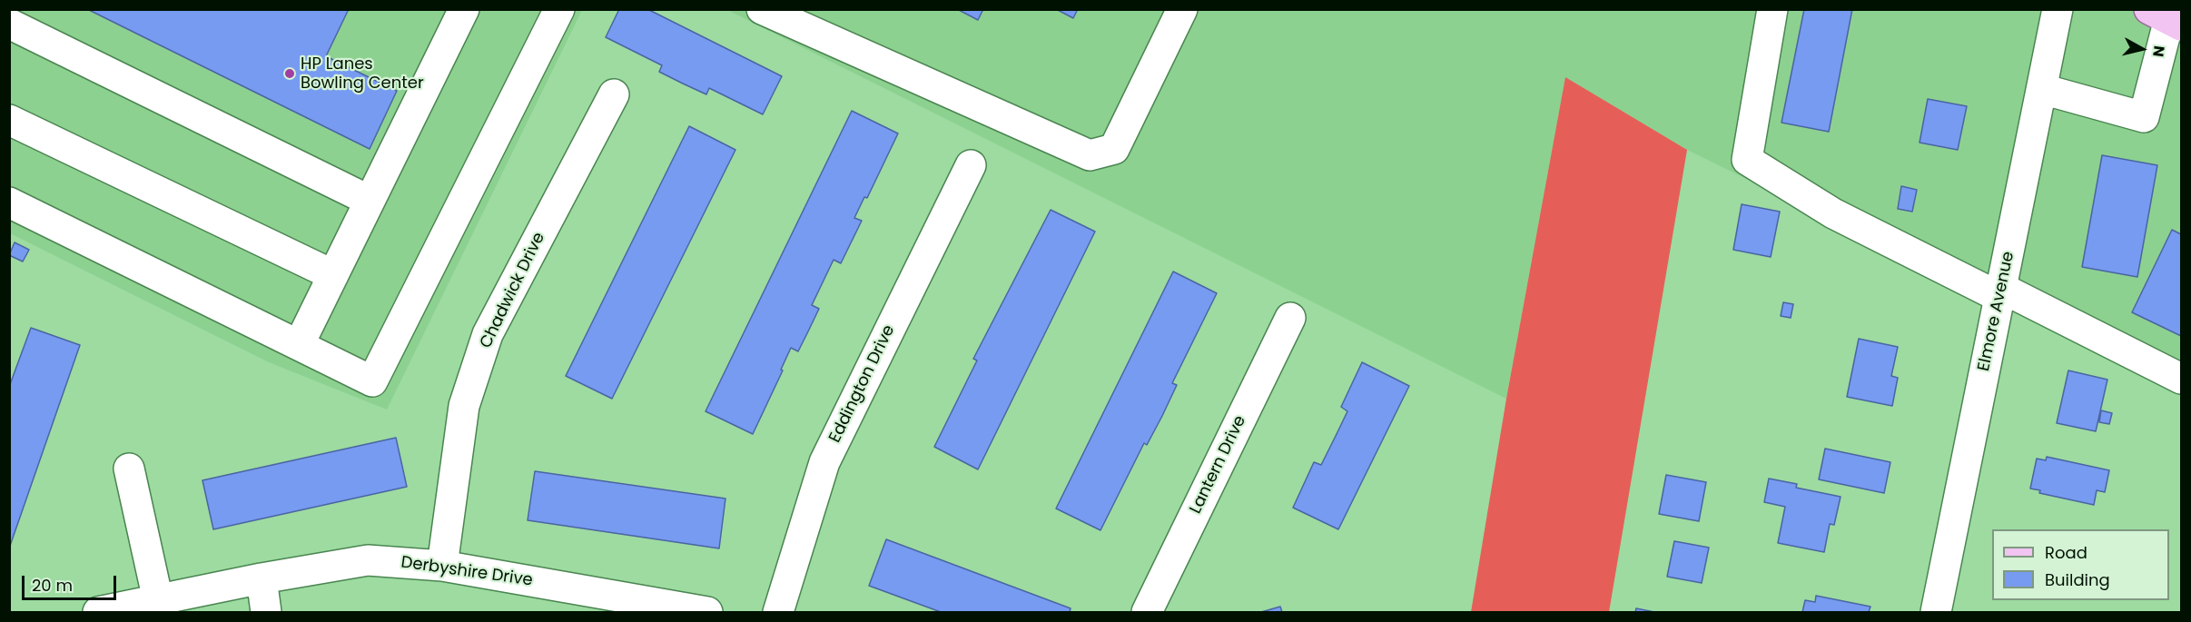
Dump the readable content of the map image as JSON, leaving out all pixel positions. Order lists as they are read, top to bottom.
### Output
{
  "streets": {
    "street": [
      "Chadwick Drive",
      "Elmore Avenue",
      "Eddington Drive",
      "Lantern Drive",
      "Derbyshire Drive"
    ]
  },
  "crossings": [
    ["Chadwick Drive", "Derbyshire Drive"]
  ],
  "places": ["HP Lanes Bowling Center"],
  "legend": ["Road", "Building"],
  "scale_bar": "20 m",
  "north": "right"
}
